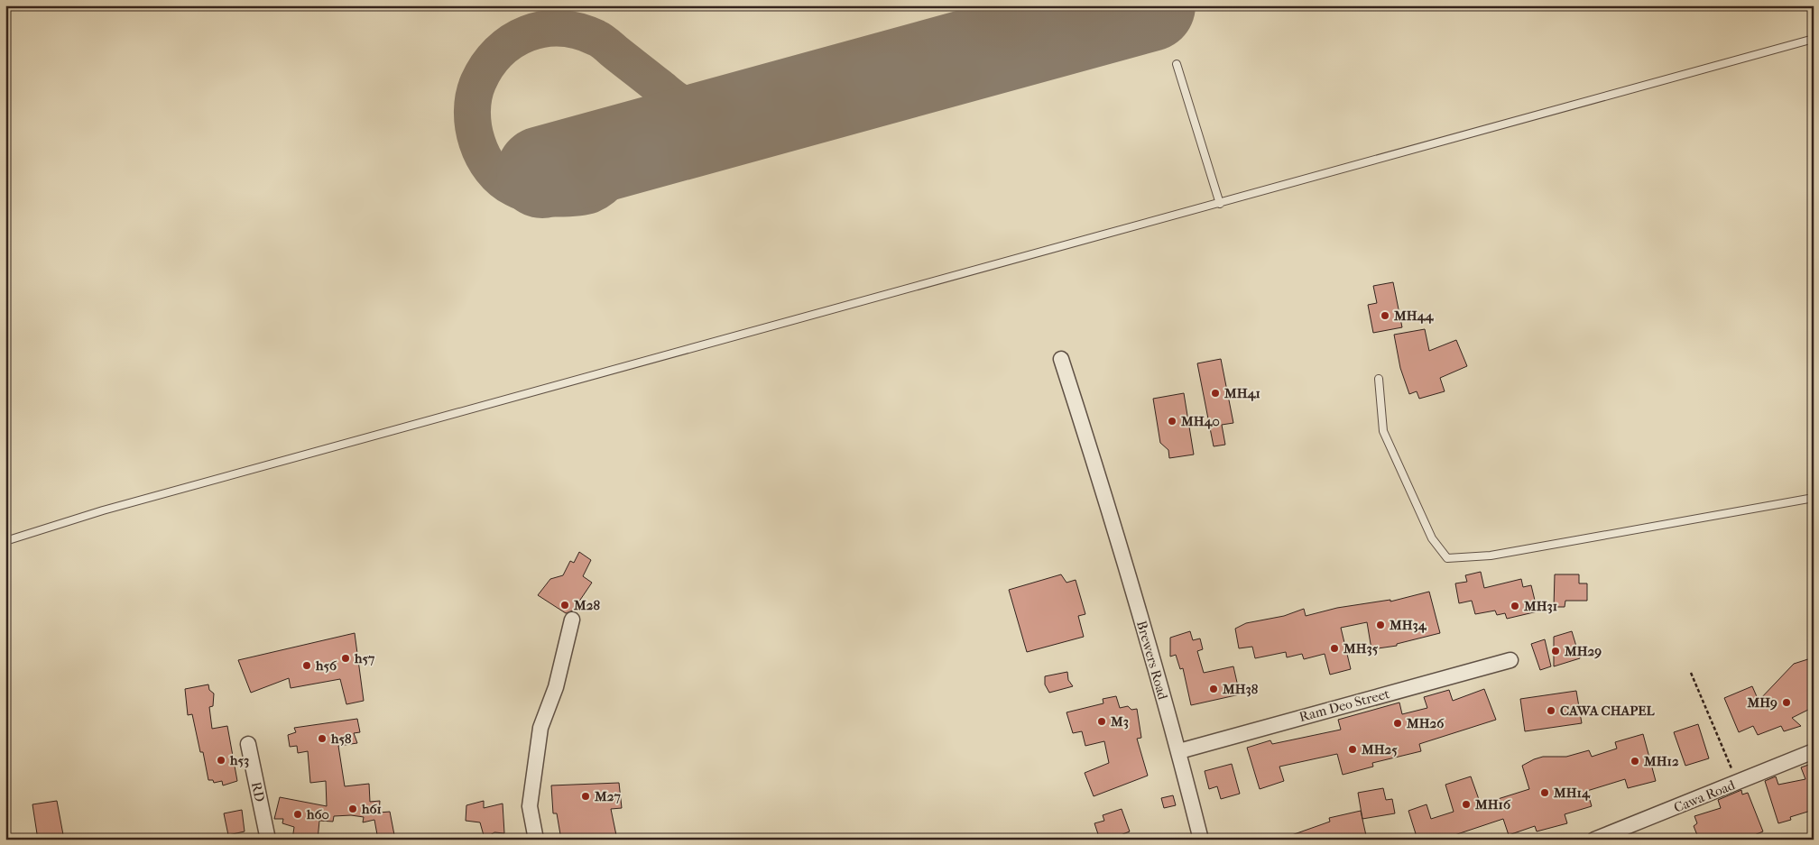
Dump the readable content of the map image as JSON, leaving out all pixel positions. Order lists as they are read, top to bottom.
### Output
{
  "streets": {
    "street": [
      "Brewers Road",
      "Ram Deo Street",
      "RD",
      "Cawa Road"
    ]
  },
  "crossings": [
    ["Brewers Road", "Ram Deo Street"]
  ],
  "places": [
    "MH44",
    "MH41",
    "MH40",
    "M28",
    "MH31",
    "MH34",
    "MH35",
    "MH29",
    "h57",
    "h56",
    "MH38",
    "MH9",
    "CAWA CHAPEL",
    "M3",
    "MH26",
    "h58",
    "MH25",
    "h53",
    "MH12",
    "MH14",
    "M27",
    "MH16",
    "h61",
    "h60"
  ]
}
